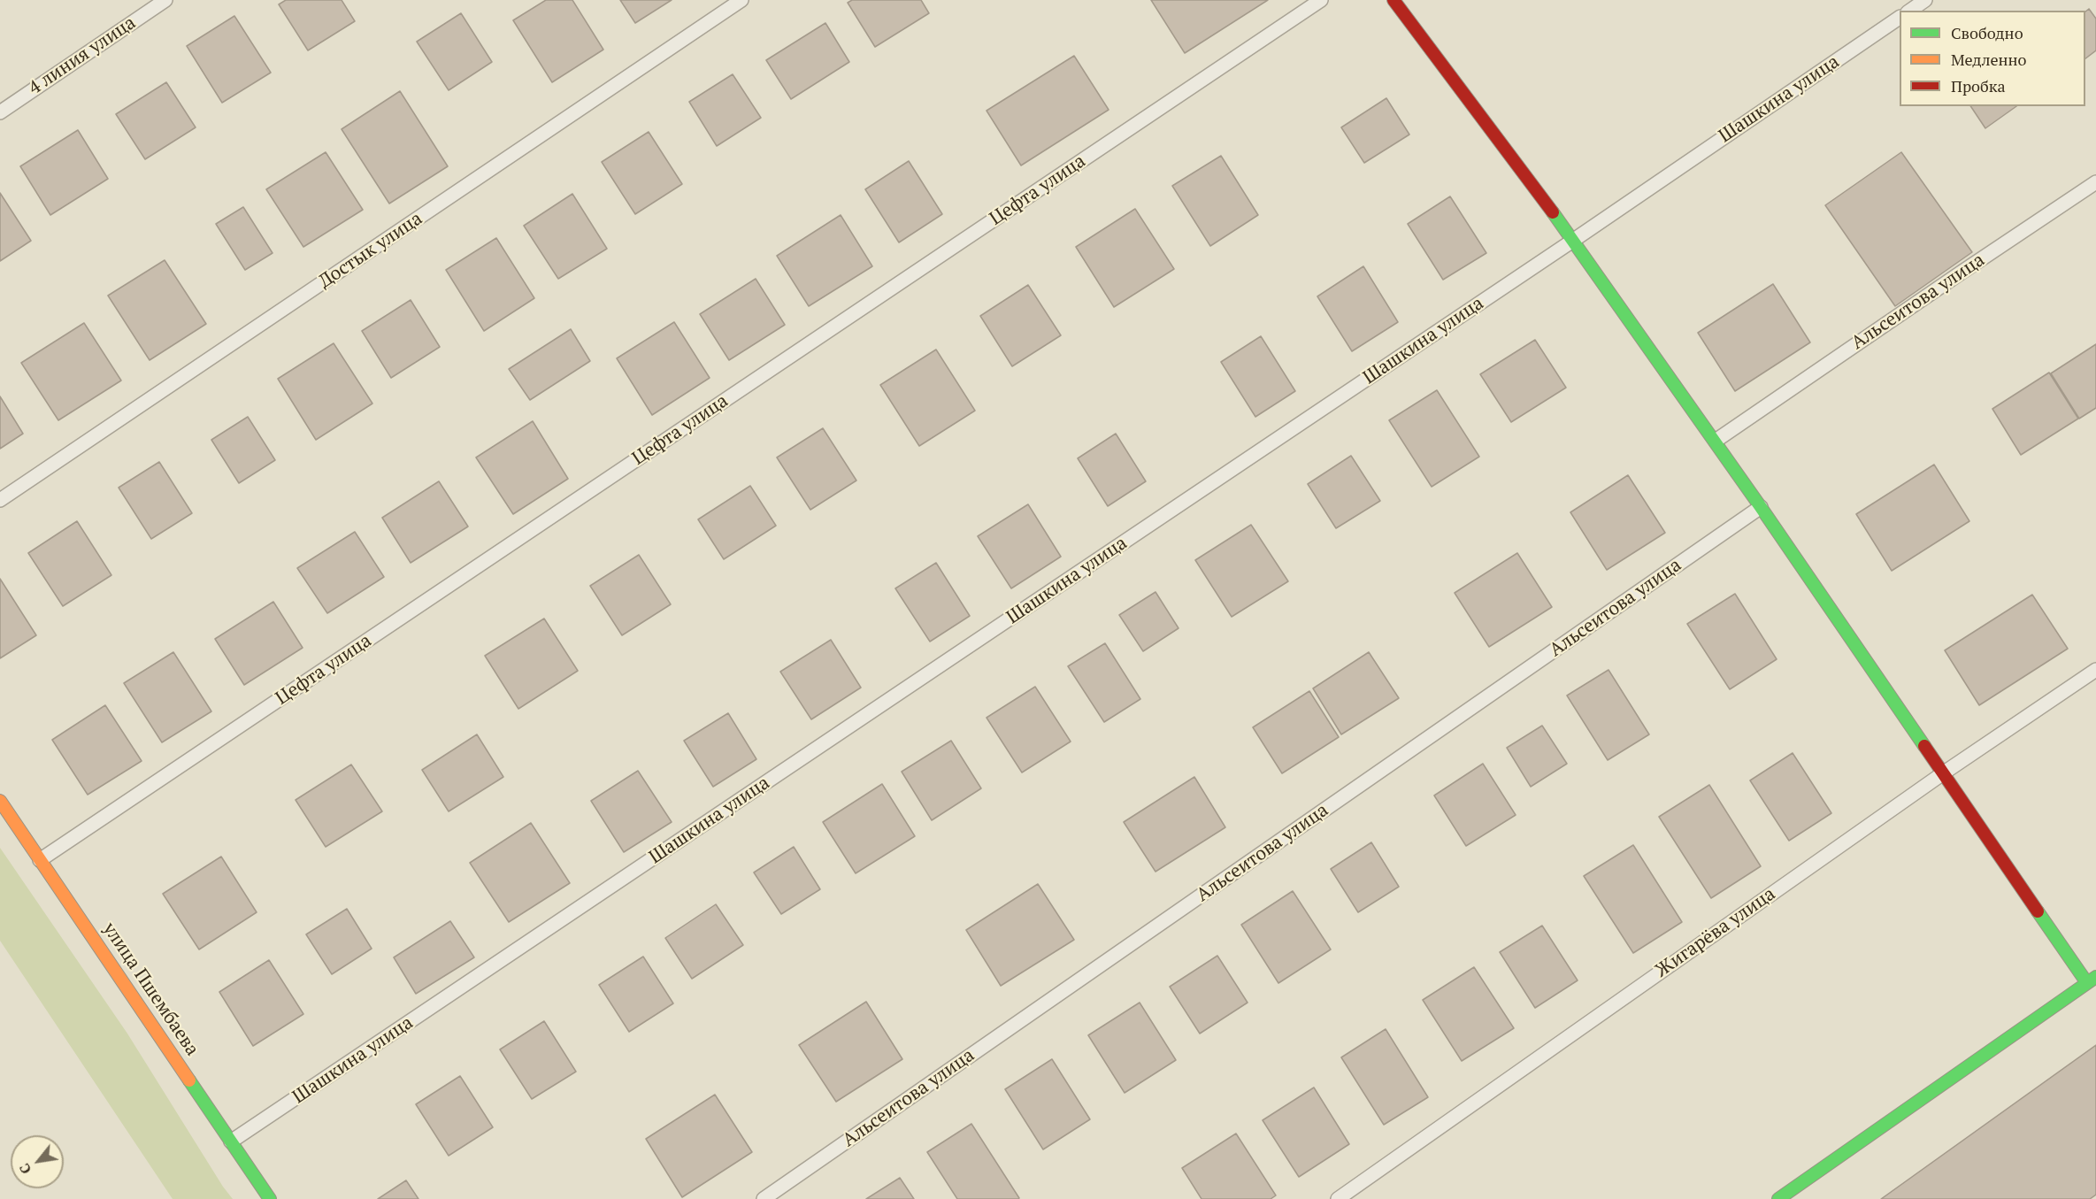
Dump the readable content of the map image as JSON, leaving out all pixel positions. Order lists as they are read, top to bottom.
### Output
{
  "streets": {
    "street": ["улица Пшембаева"],
    "lane": [
      "4 линия улица",
      "Шашкина улица",
      "Цефта улица",
      "Достык улица",
      "Альсеитова улица",
      "Жигарёва улица"
    ]
  },
  "crossings": [
    ["Шашкина улица", "улица Пшембаева"],
    ["Цефта улица", "улица Пшембаева"]
  ],
  "legend": ["Свободно", "Медленно", "Пробка"],
  "north": "bottom left"
}
